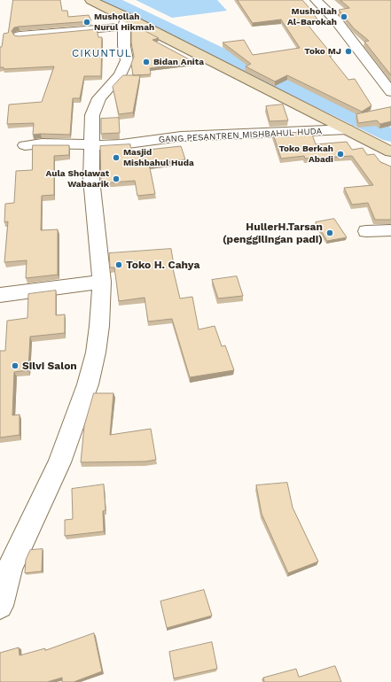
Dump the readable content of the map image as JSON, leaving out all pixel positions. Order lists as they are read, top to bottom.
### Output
{
  "streets": {
    "street": ["GANG PESANTREN MISHBAHUL HUDA"]
  },
  "districts": ["CIKUNTUL"],
  "places": [
    "Mushollah Al-Barokah",
    "Mushollah Nurul Hikmah",
    "Toko MJ",
    "Bidan Anita",
    "Toko Berkah Abadi",
    "Masjid Mishbahul Huda",
    "Aula Sholawat Wabaarik",
    "HullerH.Tarsan (penggilingan padi)",
    "Toko H. Cahya",
    "Silvi Salon"
  ]
}
